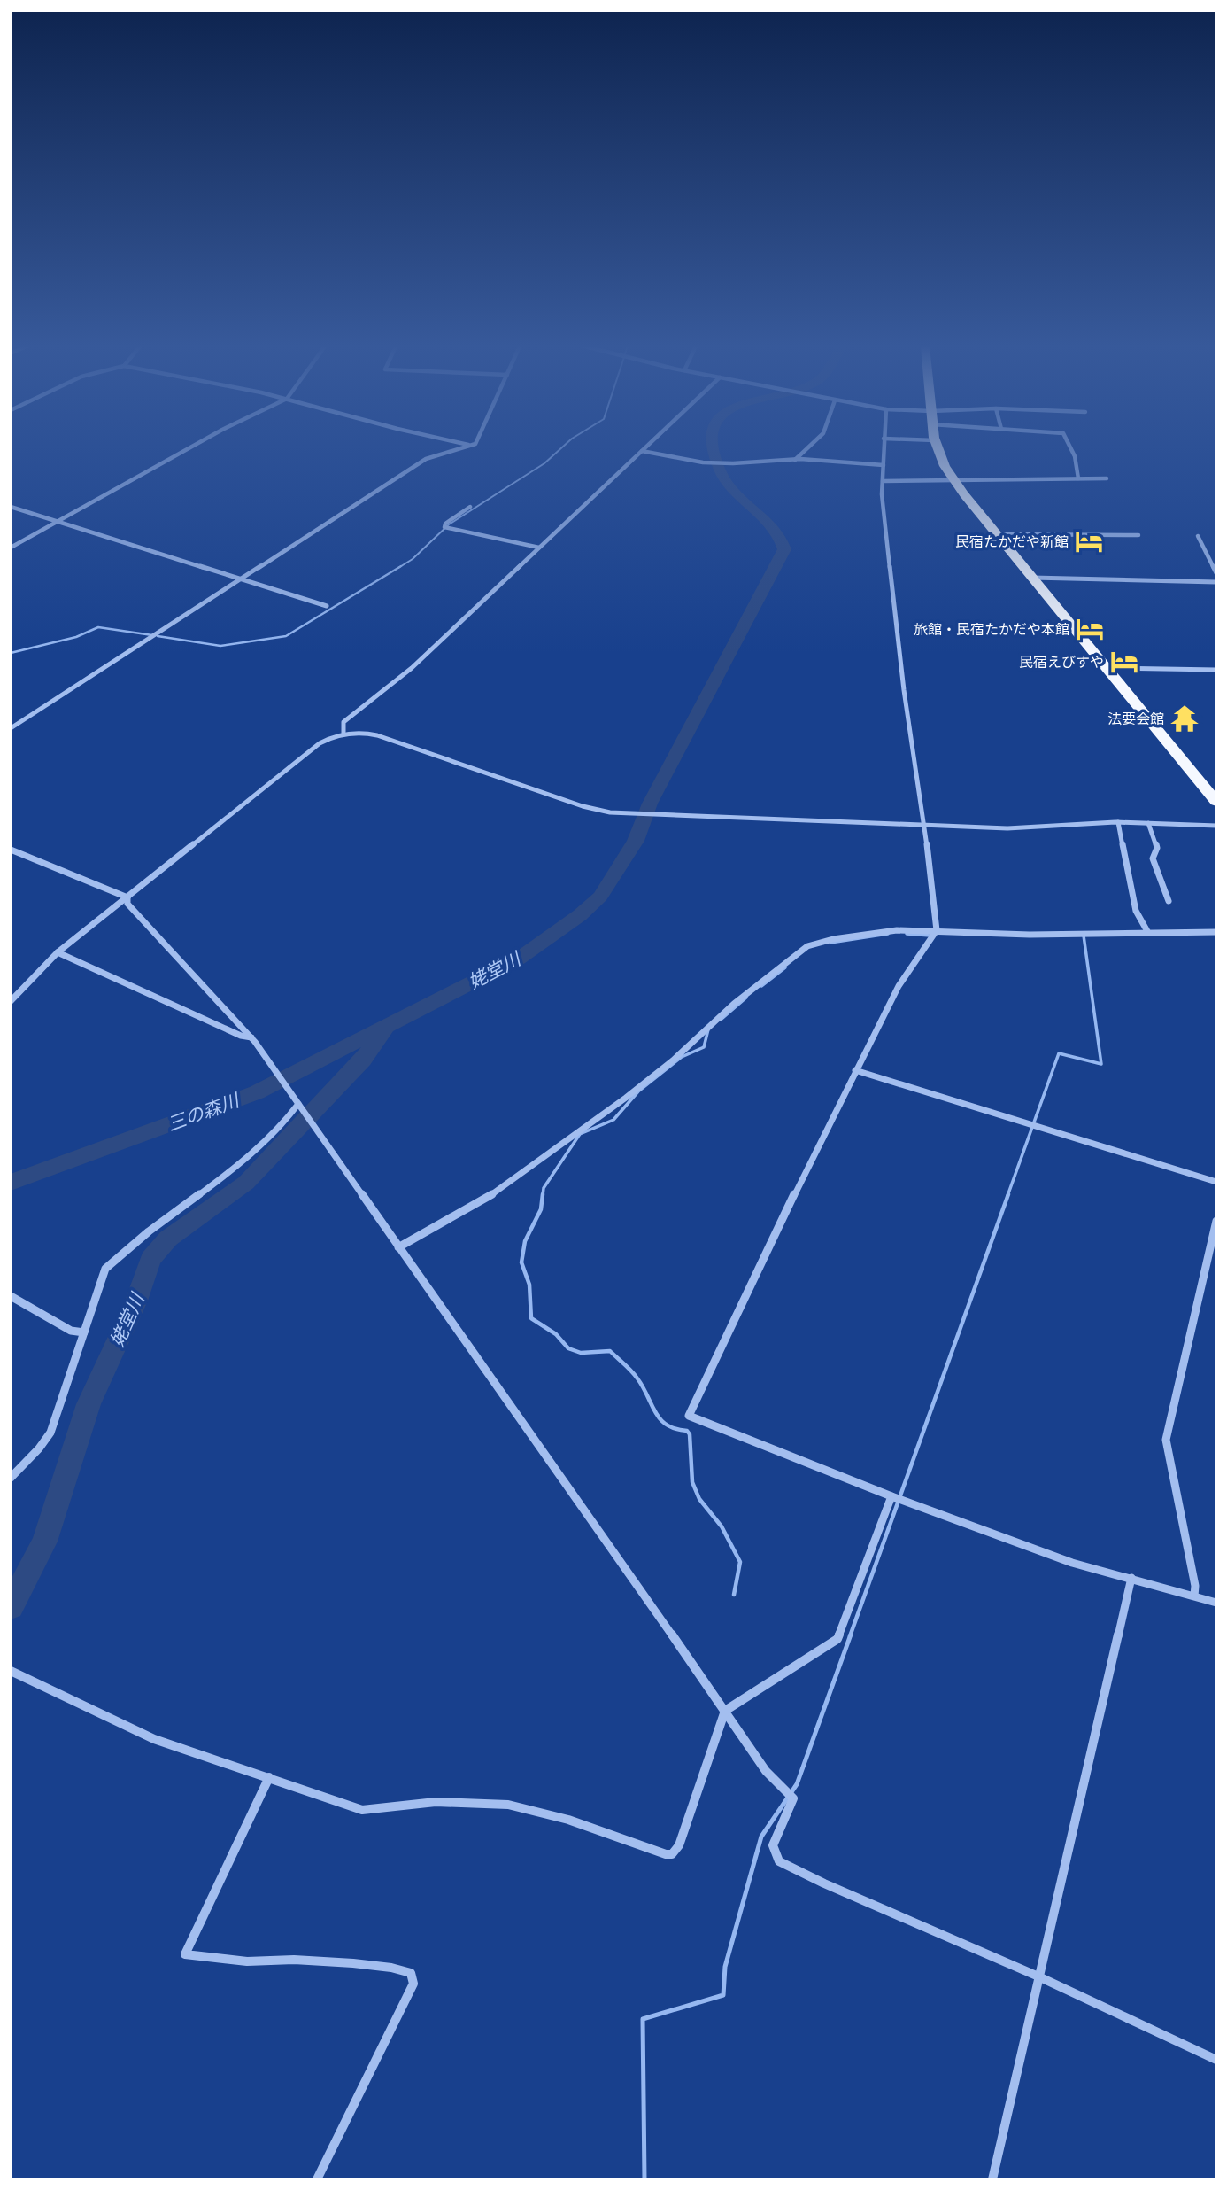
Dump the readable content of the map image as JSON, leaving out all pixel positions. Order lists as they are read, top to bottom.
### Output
{
  "water": ["姥堂川", "三の森川"],
  "places": {
    "hotel": ["民宿たかだや新館", "旅館・民宿たかだや本館", "民宿えびすや"],
    "temple": ["法要会館"]
  }
}
